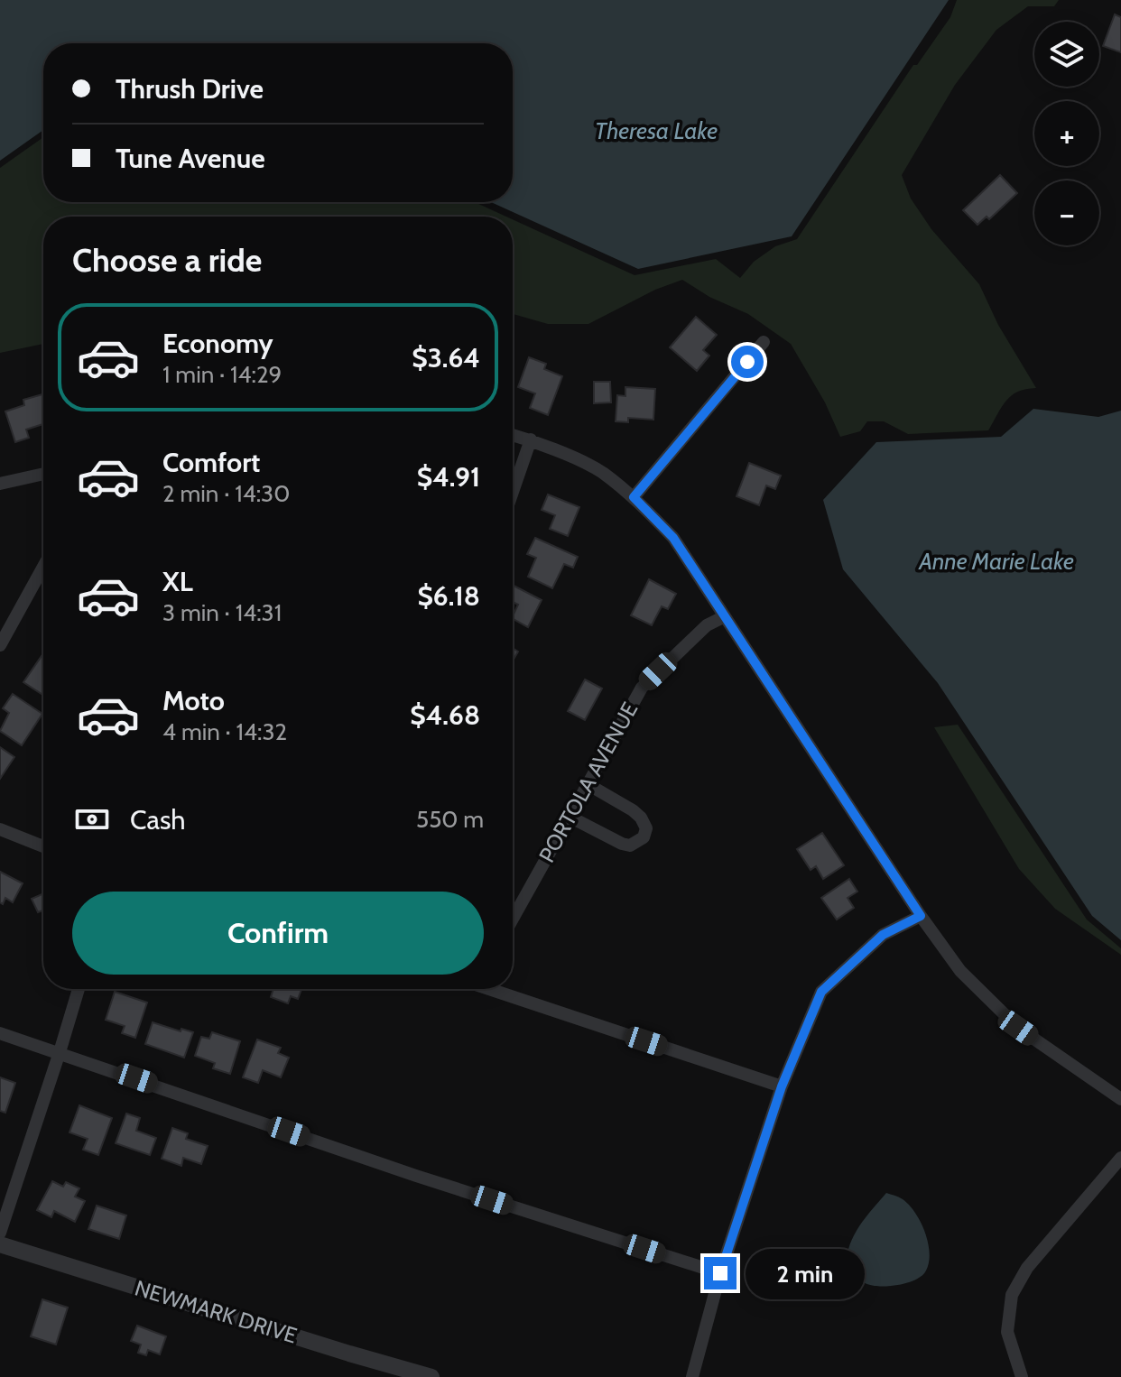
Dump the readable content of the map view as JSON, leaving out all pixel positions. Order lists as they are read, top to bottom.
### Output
{
  "streets": {
    "street": ["PORTOLA AVENUE", "NEWMARK DRIVE"]
  },
  "water": ["Theresa Lake", "Anne Marie Lake"],
  "page": {
    "map_buttons": ["+", "−"],
    "banner": ["Thrush Drive", "Tune Avenue"],
    "heading": "Choose a ride",
    "list": [
      {
        "name": "Economy",
        "note": "1 min · 14:29",
        "value": "$3.64"
      },
      {
        "name": "Comfort",
        "note": "2 min · 14:30",
        "value": "$4.91"
      },
      {
        "name": "XL",
        "note": "3 min · 14:31",
        "value": "$6.18"
      },
      {
        "name": "Moto",
        "note": "4 min · 14:32",
        "value": "$4.68"
      }
    ],
    "pay": ["Cash", "550 m"],
    "buttons": "Confirm",
    "bubble": "2 min"
  }
}
